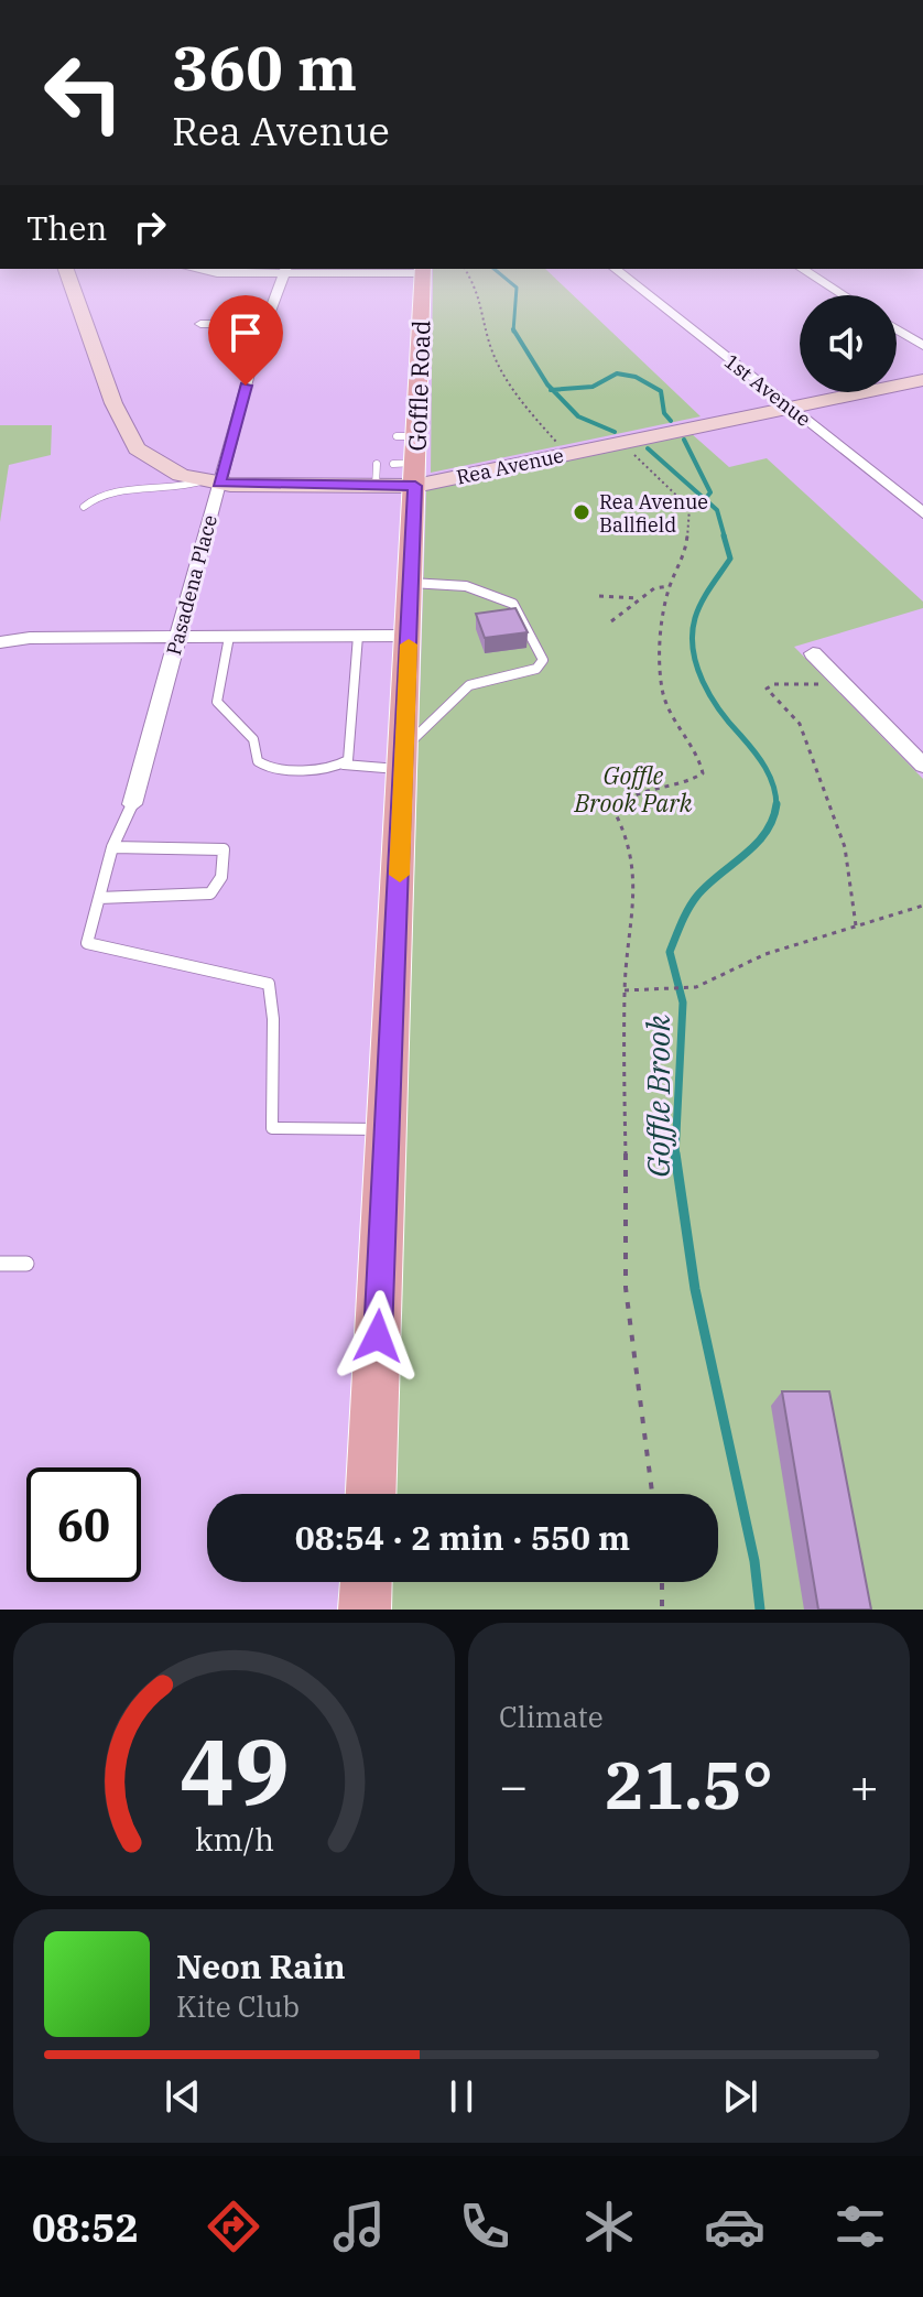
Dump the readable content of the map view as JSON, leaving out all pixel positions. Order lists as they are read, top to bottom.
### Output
{
  "streets": {
    "main road": ["Goffle Road"],
    "street": ["1st Avenue", "Rea Avenue", "Pasadena Place"]
  },
  "crossings": [
    ["Goffle Road", "Rea Avenue"],
    ["1st Avenue", "Rea Avenue"],
    ["Rea Avenue", "Pasadena Place"]
  ],
  "water": ["Goffle Brook"],
  "parks": ["Goffle Brook Park"],
  "places": ["Rea Avenue Ballfield"],
  "page": {
    "turn": ["360 m", "Rea Avenue"],
    "then": "Then",
    "limit": "60",
    "trip": "08:54 · 2 min · 550 m",
    "tile": "Climate",
    "heat": ["−", "21.5°", "+"],
    "song": ["Neon Rain", "Kite Club"],
    "tabs": "08:52",
    "gauge": ["49", "km/h"]
  }
}
